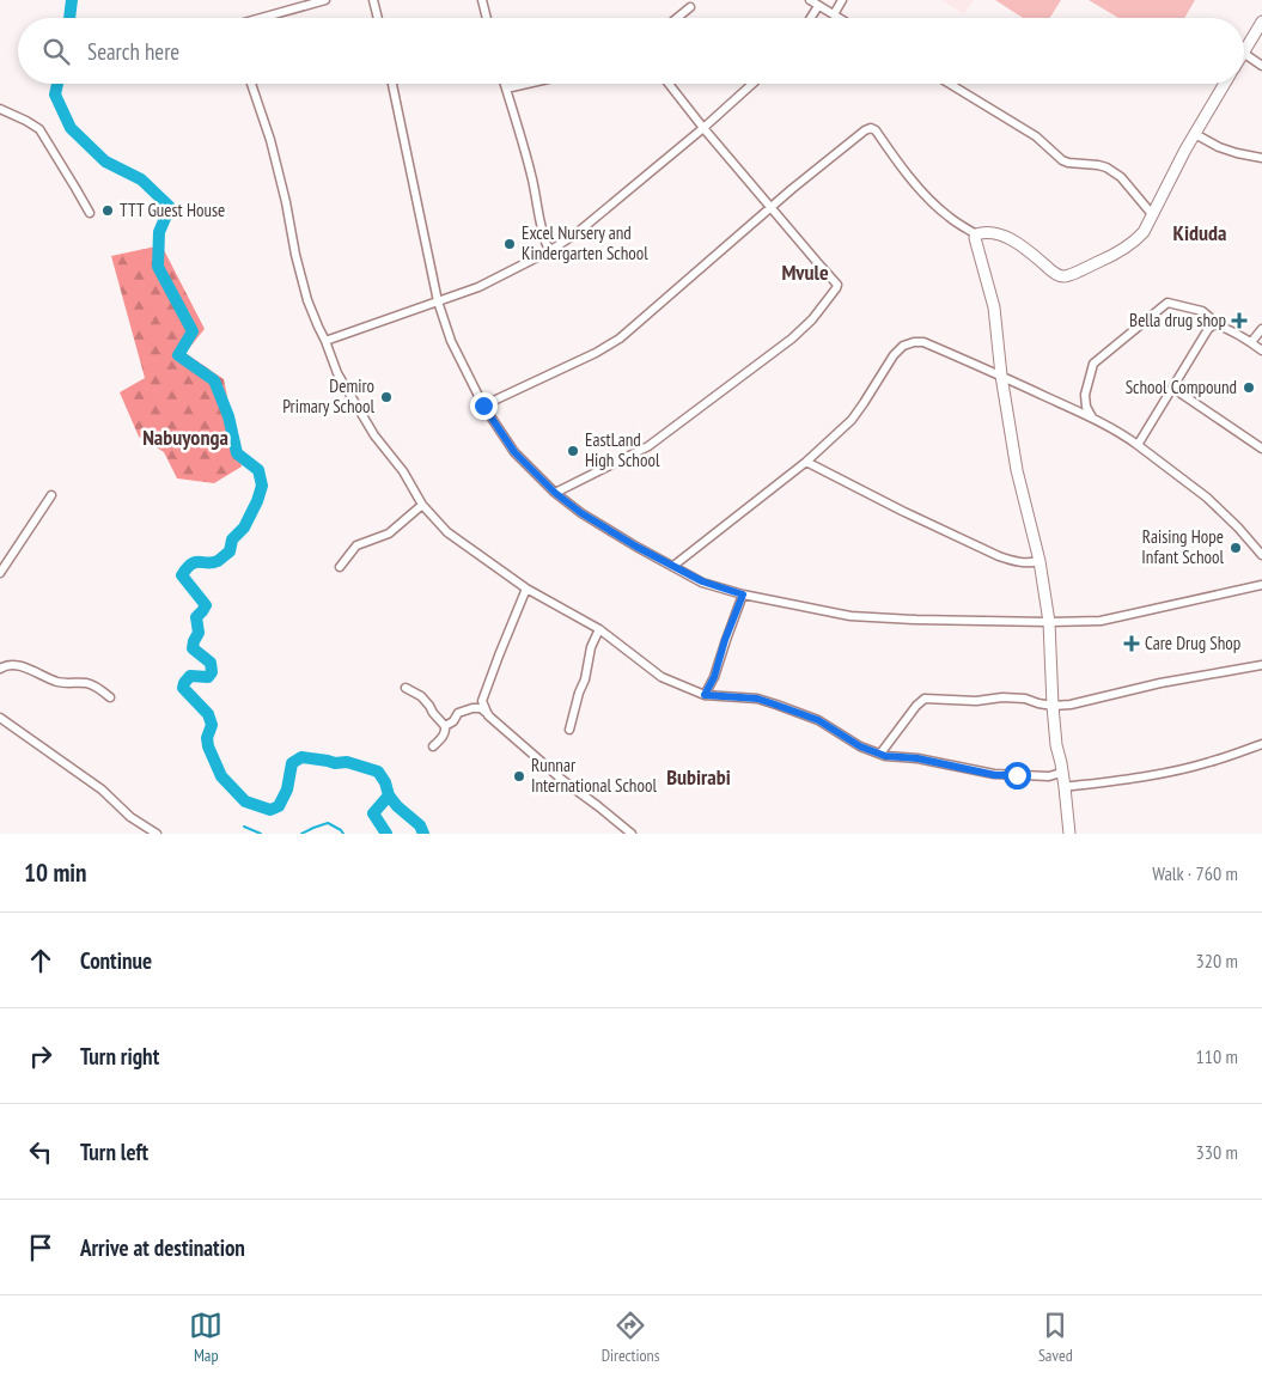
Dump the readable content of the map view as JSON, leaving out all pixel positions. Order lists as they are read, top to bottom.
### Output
{
  "districts": [
    "Kiduda",
    "Mvule",
    "Nabuyonga",
    "Bubirabi"
  ],
  "places": {
    "other": [
      "TTT Guest House",
      "Excel Nursery and Kindergarten School",
      "School Compound",
      "Demiro Primary School",
      "EastLand High School",
      "Raising Hope Infant School",
      "Runnar International School"
    ],
    "health": ["Bella drug shop", "Care Drug Shop"]
  },
  "page": {
    "search": "Search here",
    "heading": ["10 min", "Walk · 760 m"],
    "list": [
      ["Continue", "320 m"],
      ["Turn right", "110 m"],
      ["Turn left", "330 m"],
      "Arrive at destination"
    ],
    "nav": ["Map", "Directions", "Saved"]
  }
}
